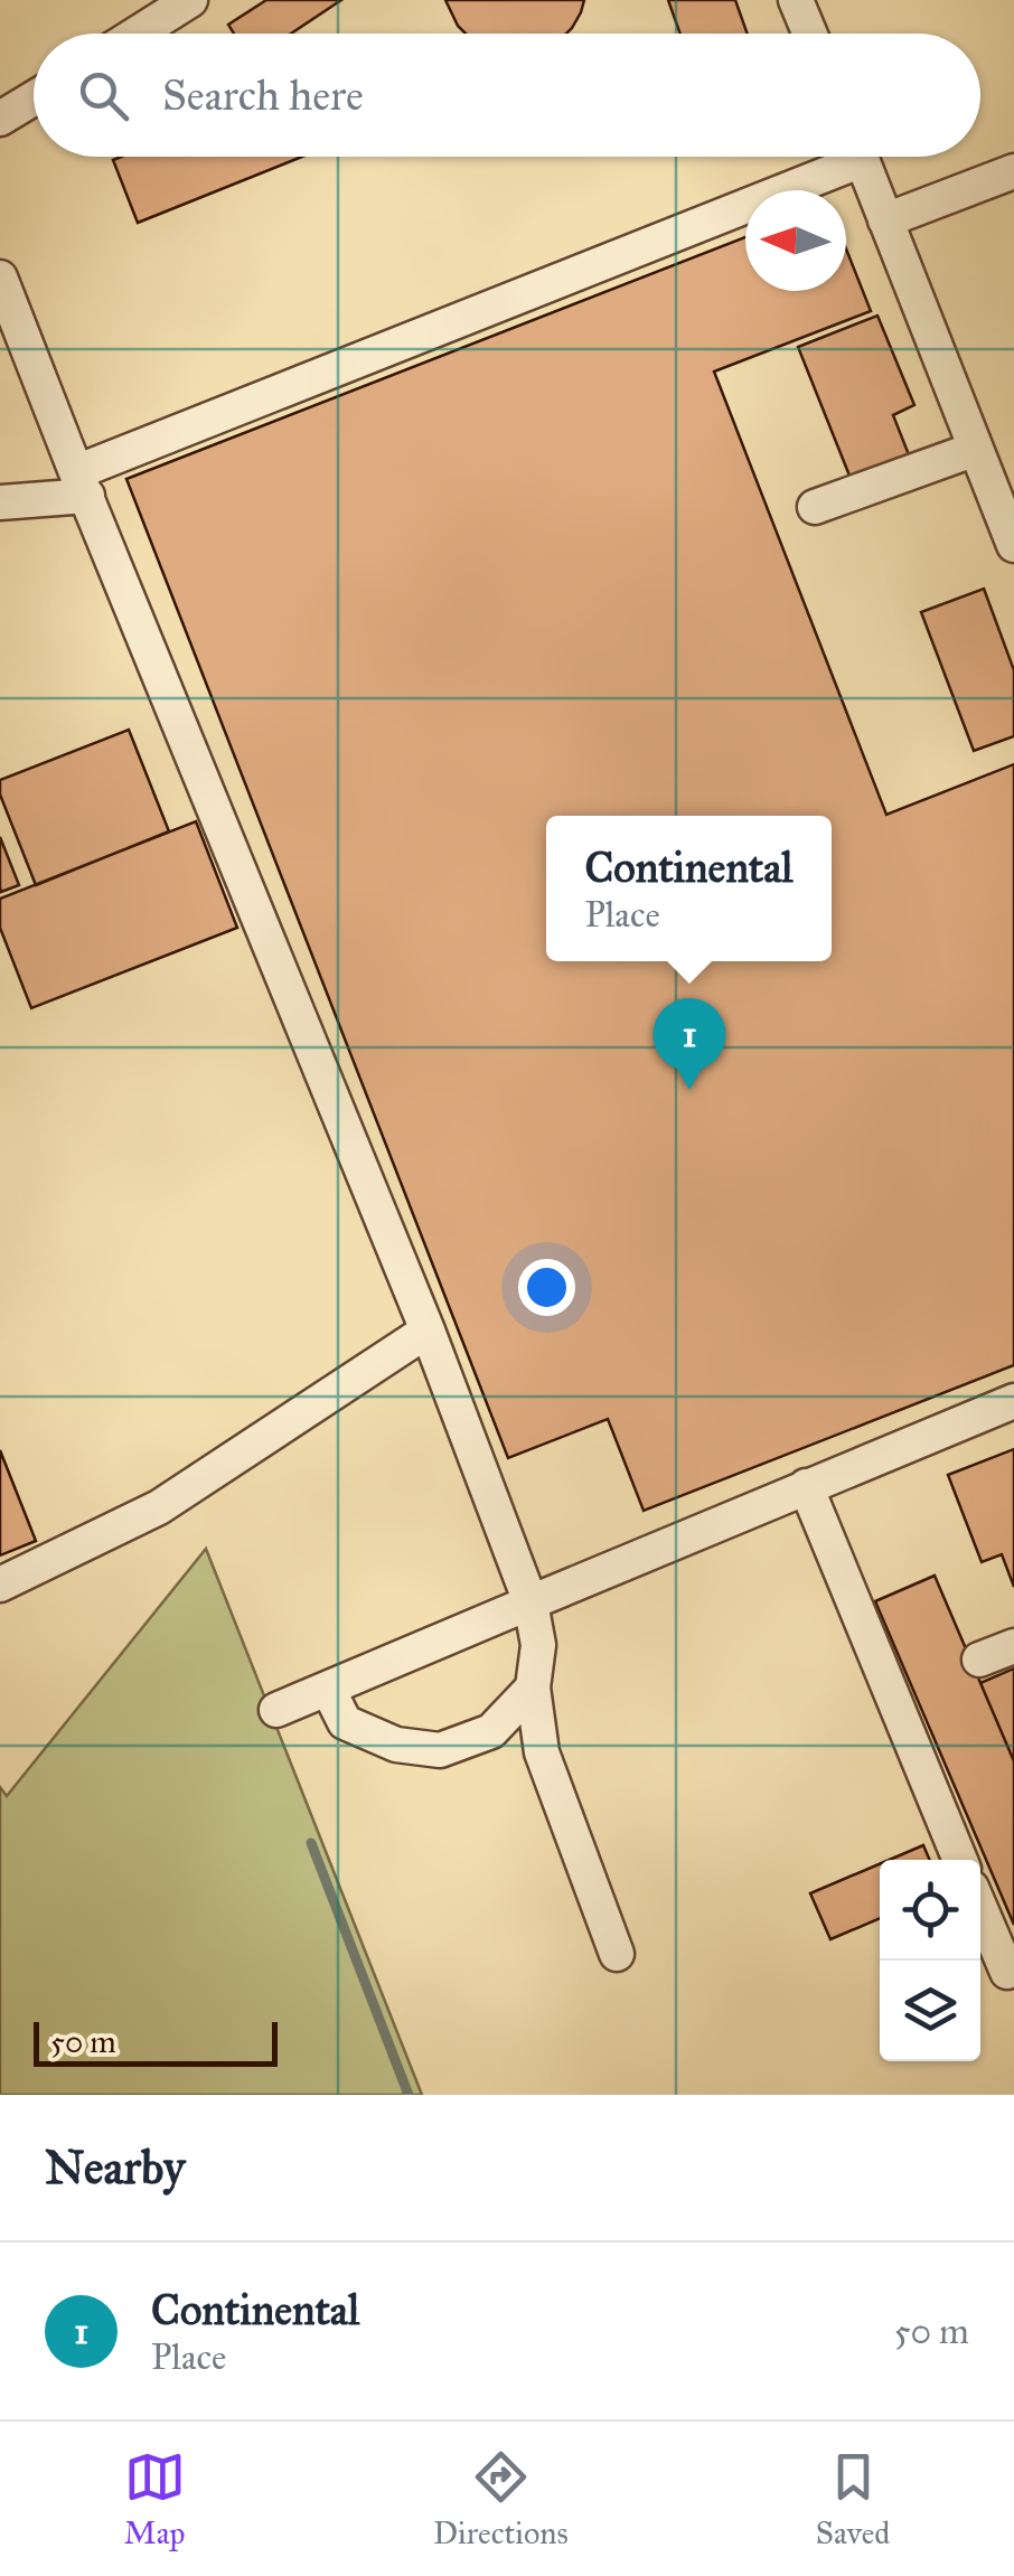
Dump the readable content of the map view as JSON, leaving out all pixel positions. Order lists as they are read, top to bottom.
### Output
{
  "scale_bar": "50 m",
  "north": "left",
  "page": {
    "search": "Search here",
    "popup": ["Continental", "Place"],
    "pins": "1",
    "scale": "50 m",
    "heading": "Nearby",
    "list": [
      {
        "mark": "1",
        "name": "Continental",
        "note": "Place",
        "value": "50 m"
      }
    ],
    "nav": ["Map", "Directions", "Saved"]
  }
}
